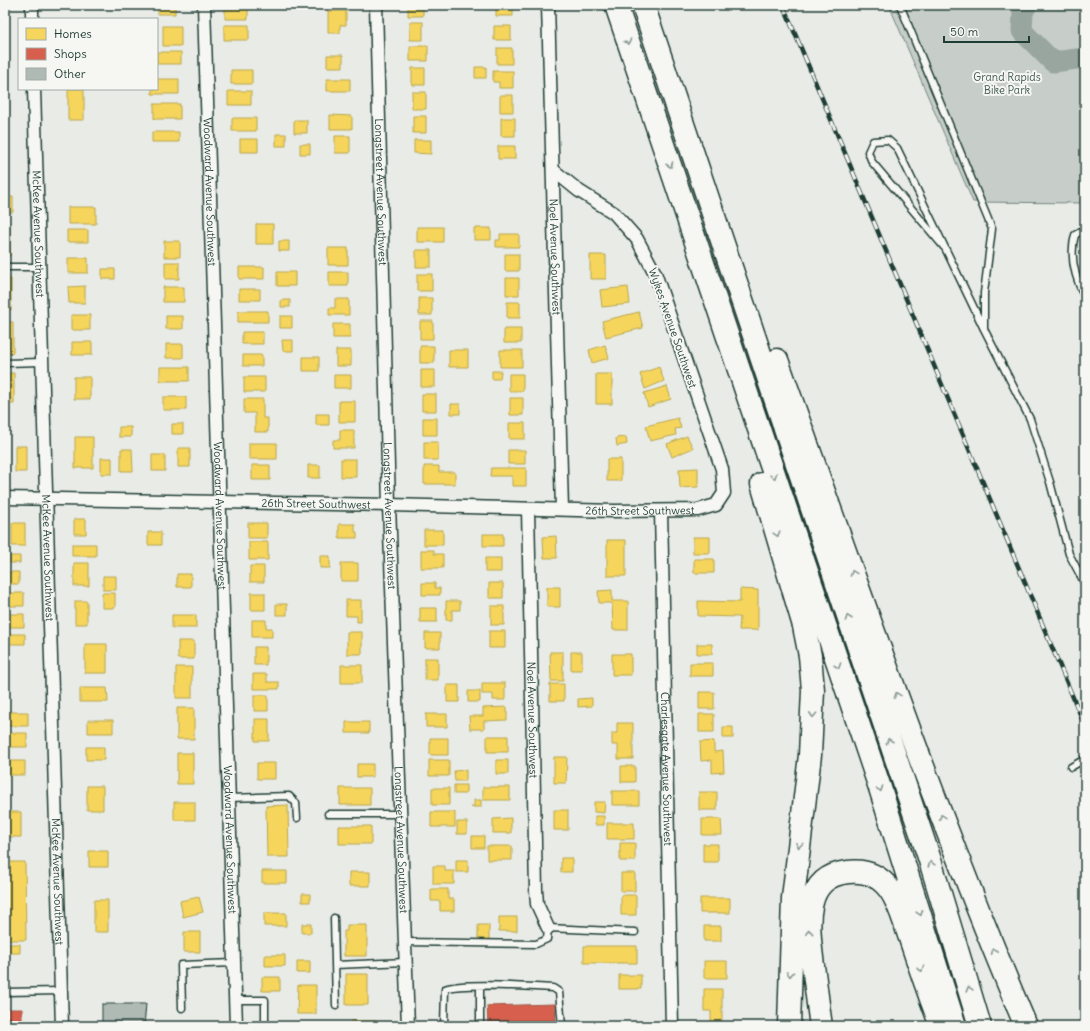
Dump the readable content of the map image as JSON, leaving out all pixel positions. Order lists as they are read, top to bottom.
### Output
{
  "streets": {
    "street": [
      "Woodward Avenue Southwest",
      "Longstreet Avenue Southwest",
      "McKee Avenue Southwest",
      "Noel Avenue Southwest",
      "Wykes Avenue Southwest",
      "26th Street Southwest",
      "Charlesgate Avenue Southwest"
    ]
  },
  "crossings": [
    ["Woodward Avenue Southwest", "26th Street Southwest"],
    ["Longstreet Avenue Southwest", "26th Street Southwest"],
    ["McKee Avenue Southwest", "26th Street Southwest"],
    ["Noel Avenue Southwest", "Wykes Avenue Southwest"],
    ["Noel Avenue Southwest", "26th Street Southwest"],
    ["Wykes Avenue Southwest", "26th Street Southwest"],
    ["26th Street Southwest", "Charlesgate Avenue Southwest"]
  ],
  "parks": ["Grand Rapids Bike Park"],
  "legend": ["Homes", "Shops", "Other"],
  "scale_bar": "50 m"
}
